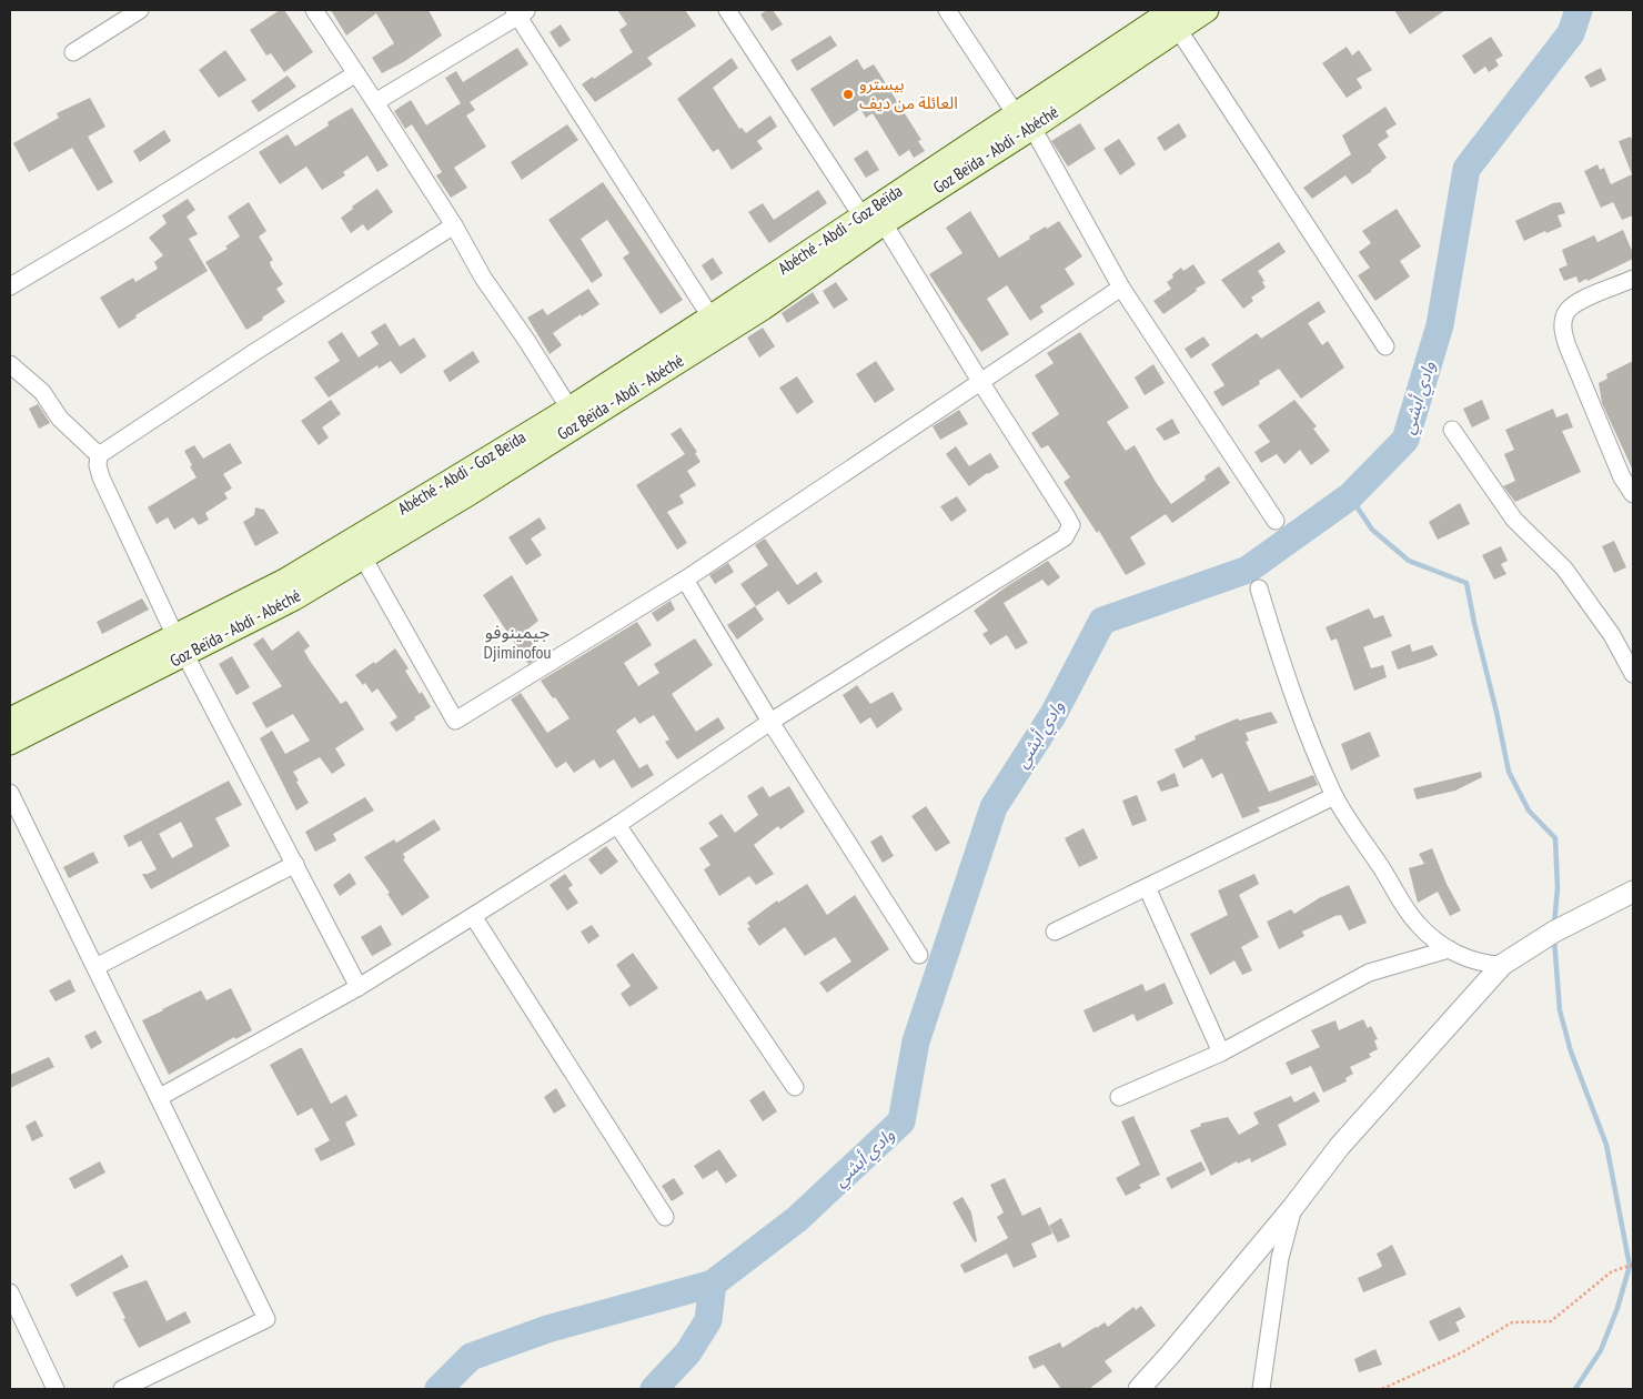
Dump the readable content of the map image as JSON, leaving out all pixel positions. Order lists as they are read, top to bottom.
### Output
{
  "streets": {
    "main road": ["Goz Beïda - Abdi - Abéché", "Abéché - Abdi - Goz Beïda"]
  },
  "crossings": [
    ["Goz Beïda - Abdi - Abéché", "Abéché - Abdi - Goz Beïda"]
  ],
  "districts": ["جيمينوفو Djiminofou"],
  "water": ["وادي أبشي"],
  "places": ["بيسترو العائلة من ديف"]
}
